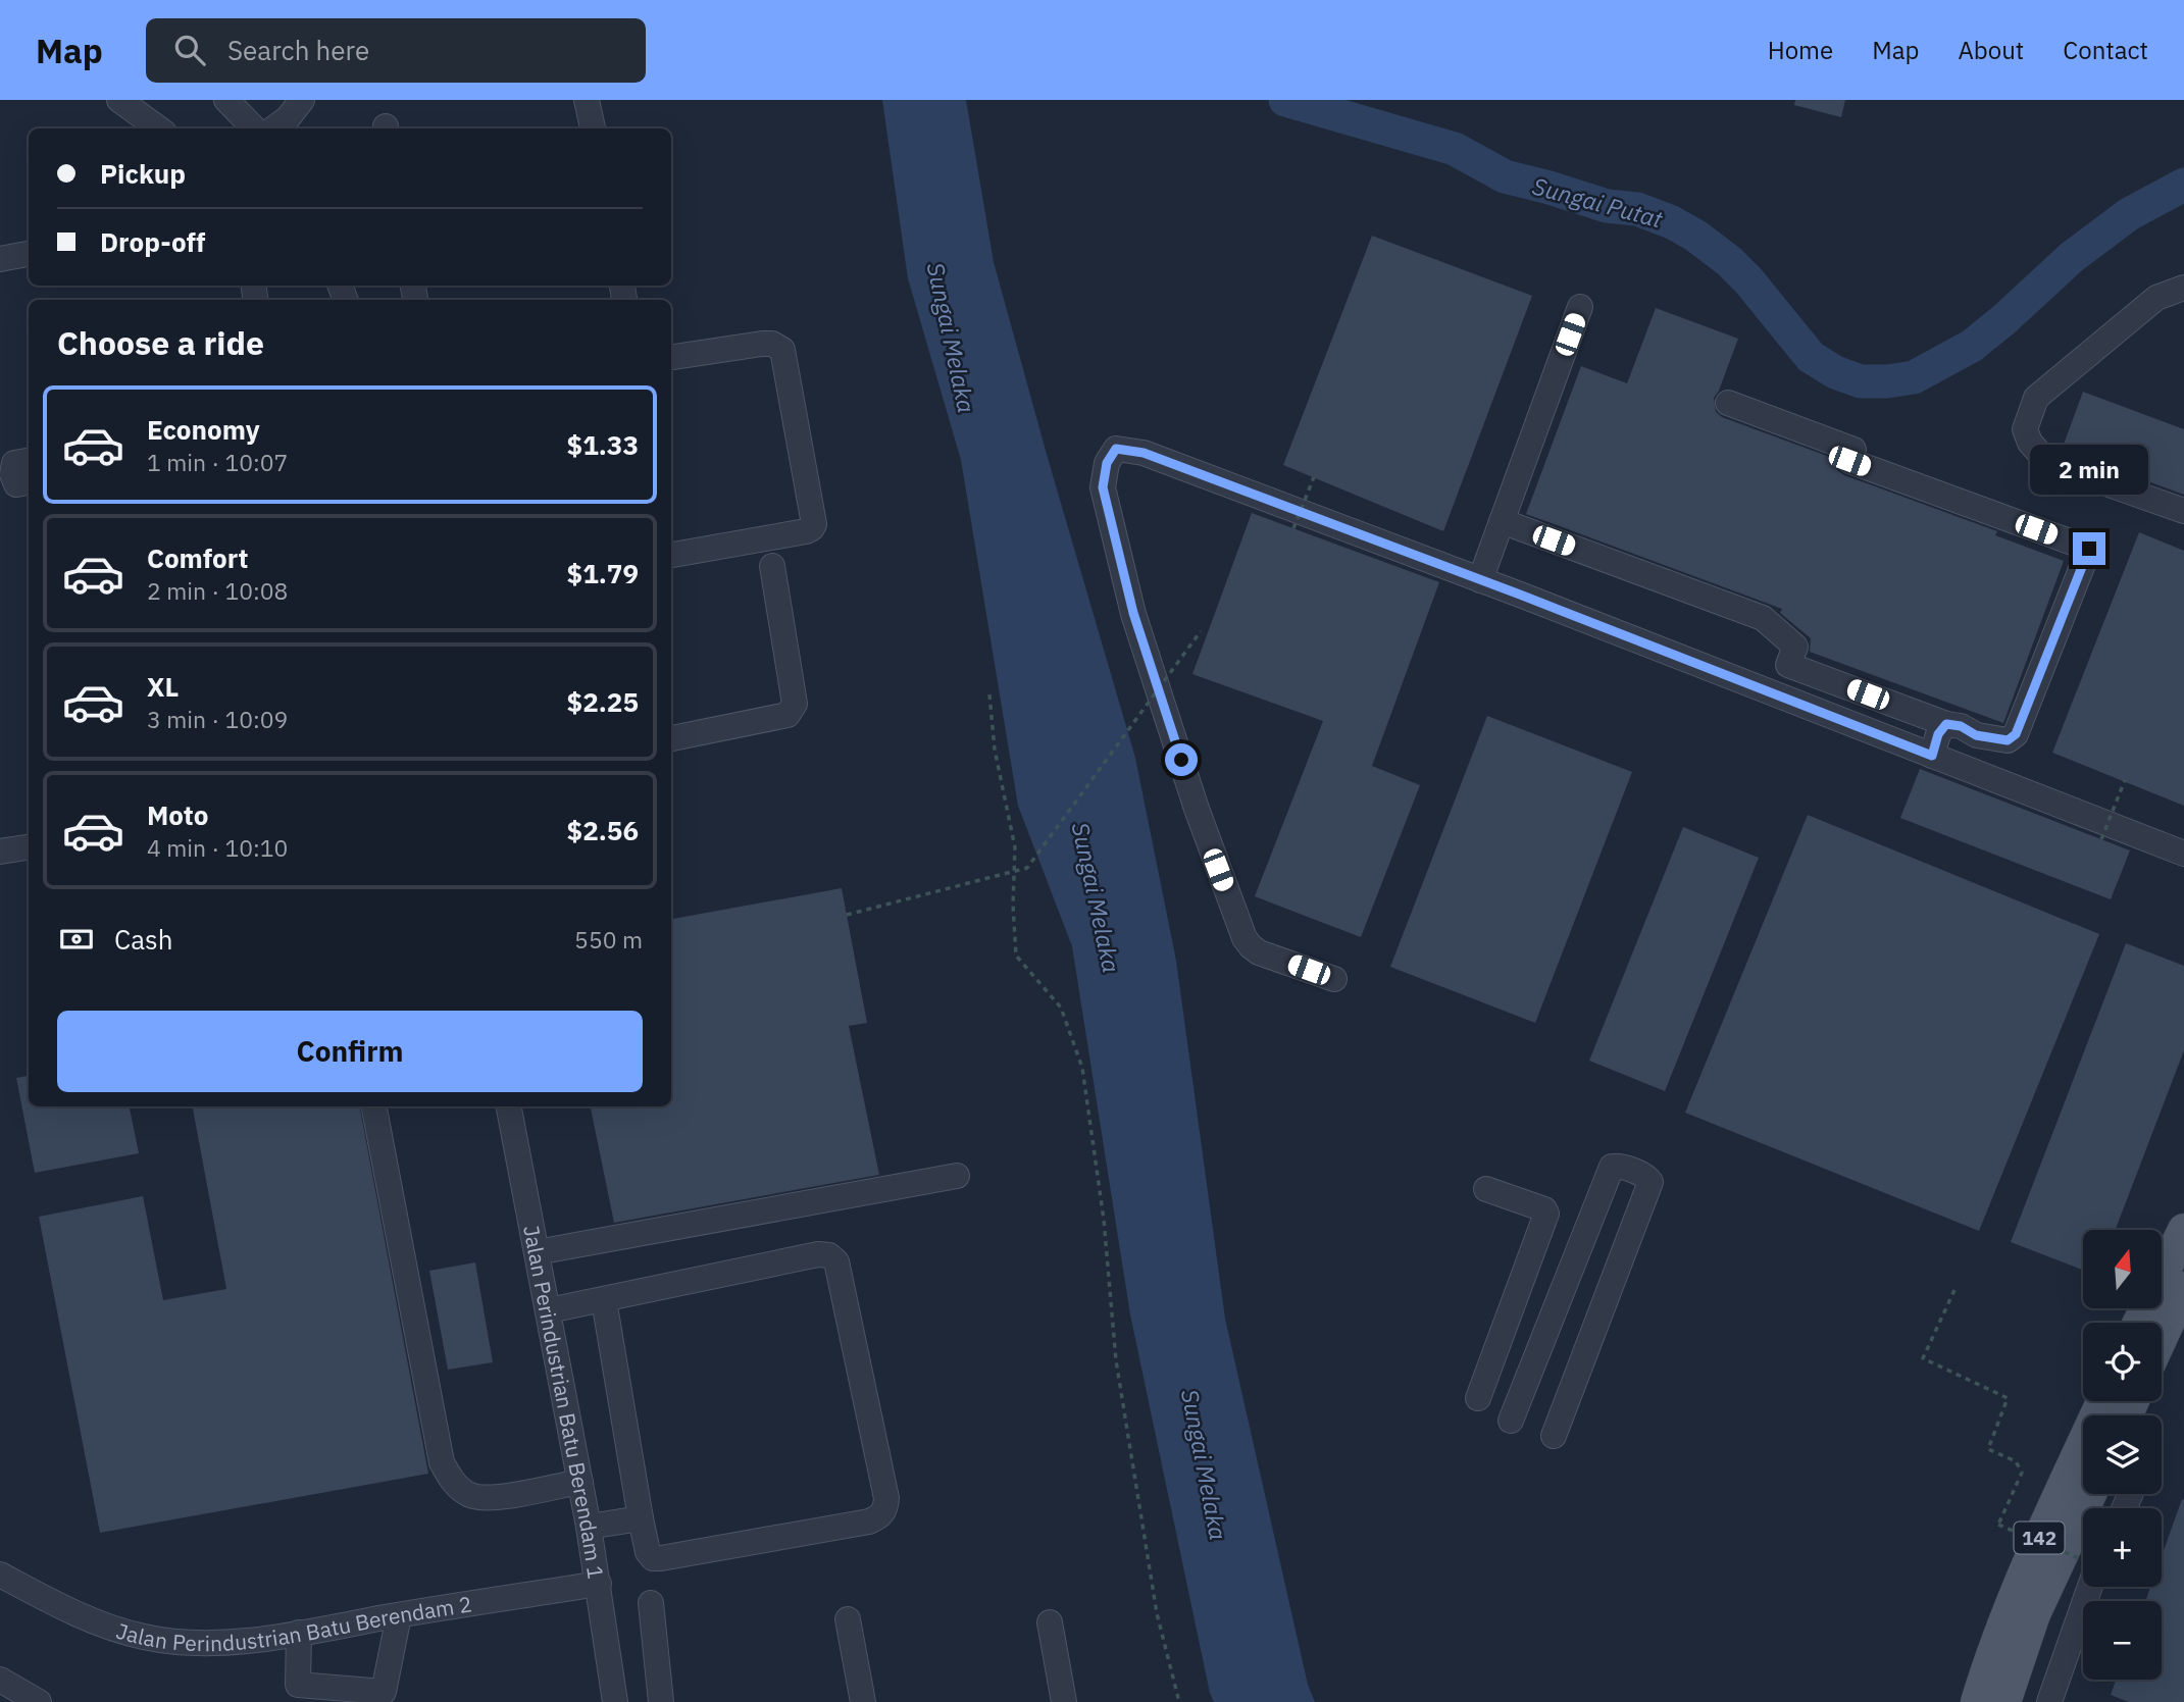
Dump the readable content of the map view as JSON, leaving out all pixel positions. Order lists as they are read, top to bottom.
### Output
{
  "streets": {
    "main road": ["142"],
    "street": ["Jalan Perindustrian Batu Berendam 1", "Jalan Perindustrian Batu Berendam 2"]
  },
  "crossings": [
    ["Jalan Perindustrian Batu Berendam 1", "Jalan Perindustrian Batu Berendam 2"]
  ],
  "water": ["Sungai Putat", "Sungai Melaka"],
  "north": "top",
  "page": {
    "header": "Map",
    "search": "Search here",
    "nav": [
      "Home",
      "Map",
      "About",
      "Contact"
    ],
    "banner": ["Pickup", "Drop-off"],
    "heading": "Choose a ride",
    "list": [
      {
        "name": "Economy",
        "note": "1 min · 10:07",
        "value": "$1.33"
      },
      {
        "name": "Comfort",
        "note": "2 min · 10:08",
        "value": "$1.79"
      },
      {
        "name": "XL",
        "note": "3 min · 10:09",
        "value": "$2.25"
      },
      {
        "name": "Moto",
        "note": "4 min · 10:10",
        "value": "$2.56"
      }
    ],
    "bubble": "2 min",
    "pay": ["Cash", "550 m"],
    "buttons": "Confirm",
    "map_buttons": ["+", "−"]
  }
}
